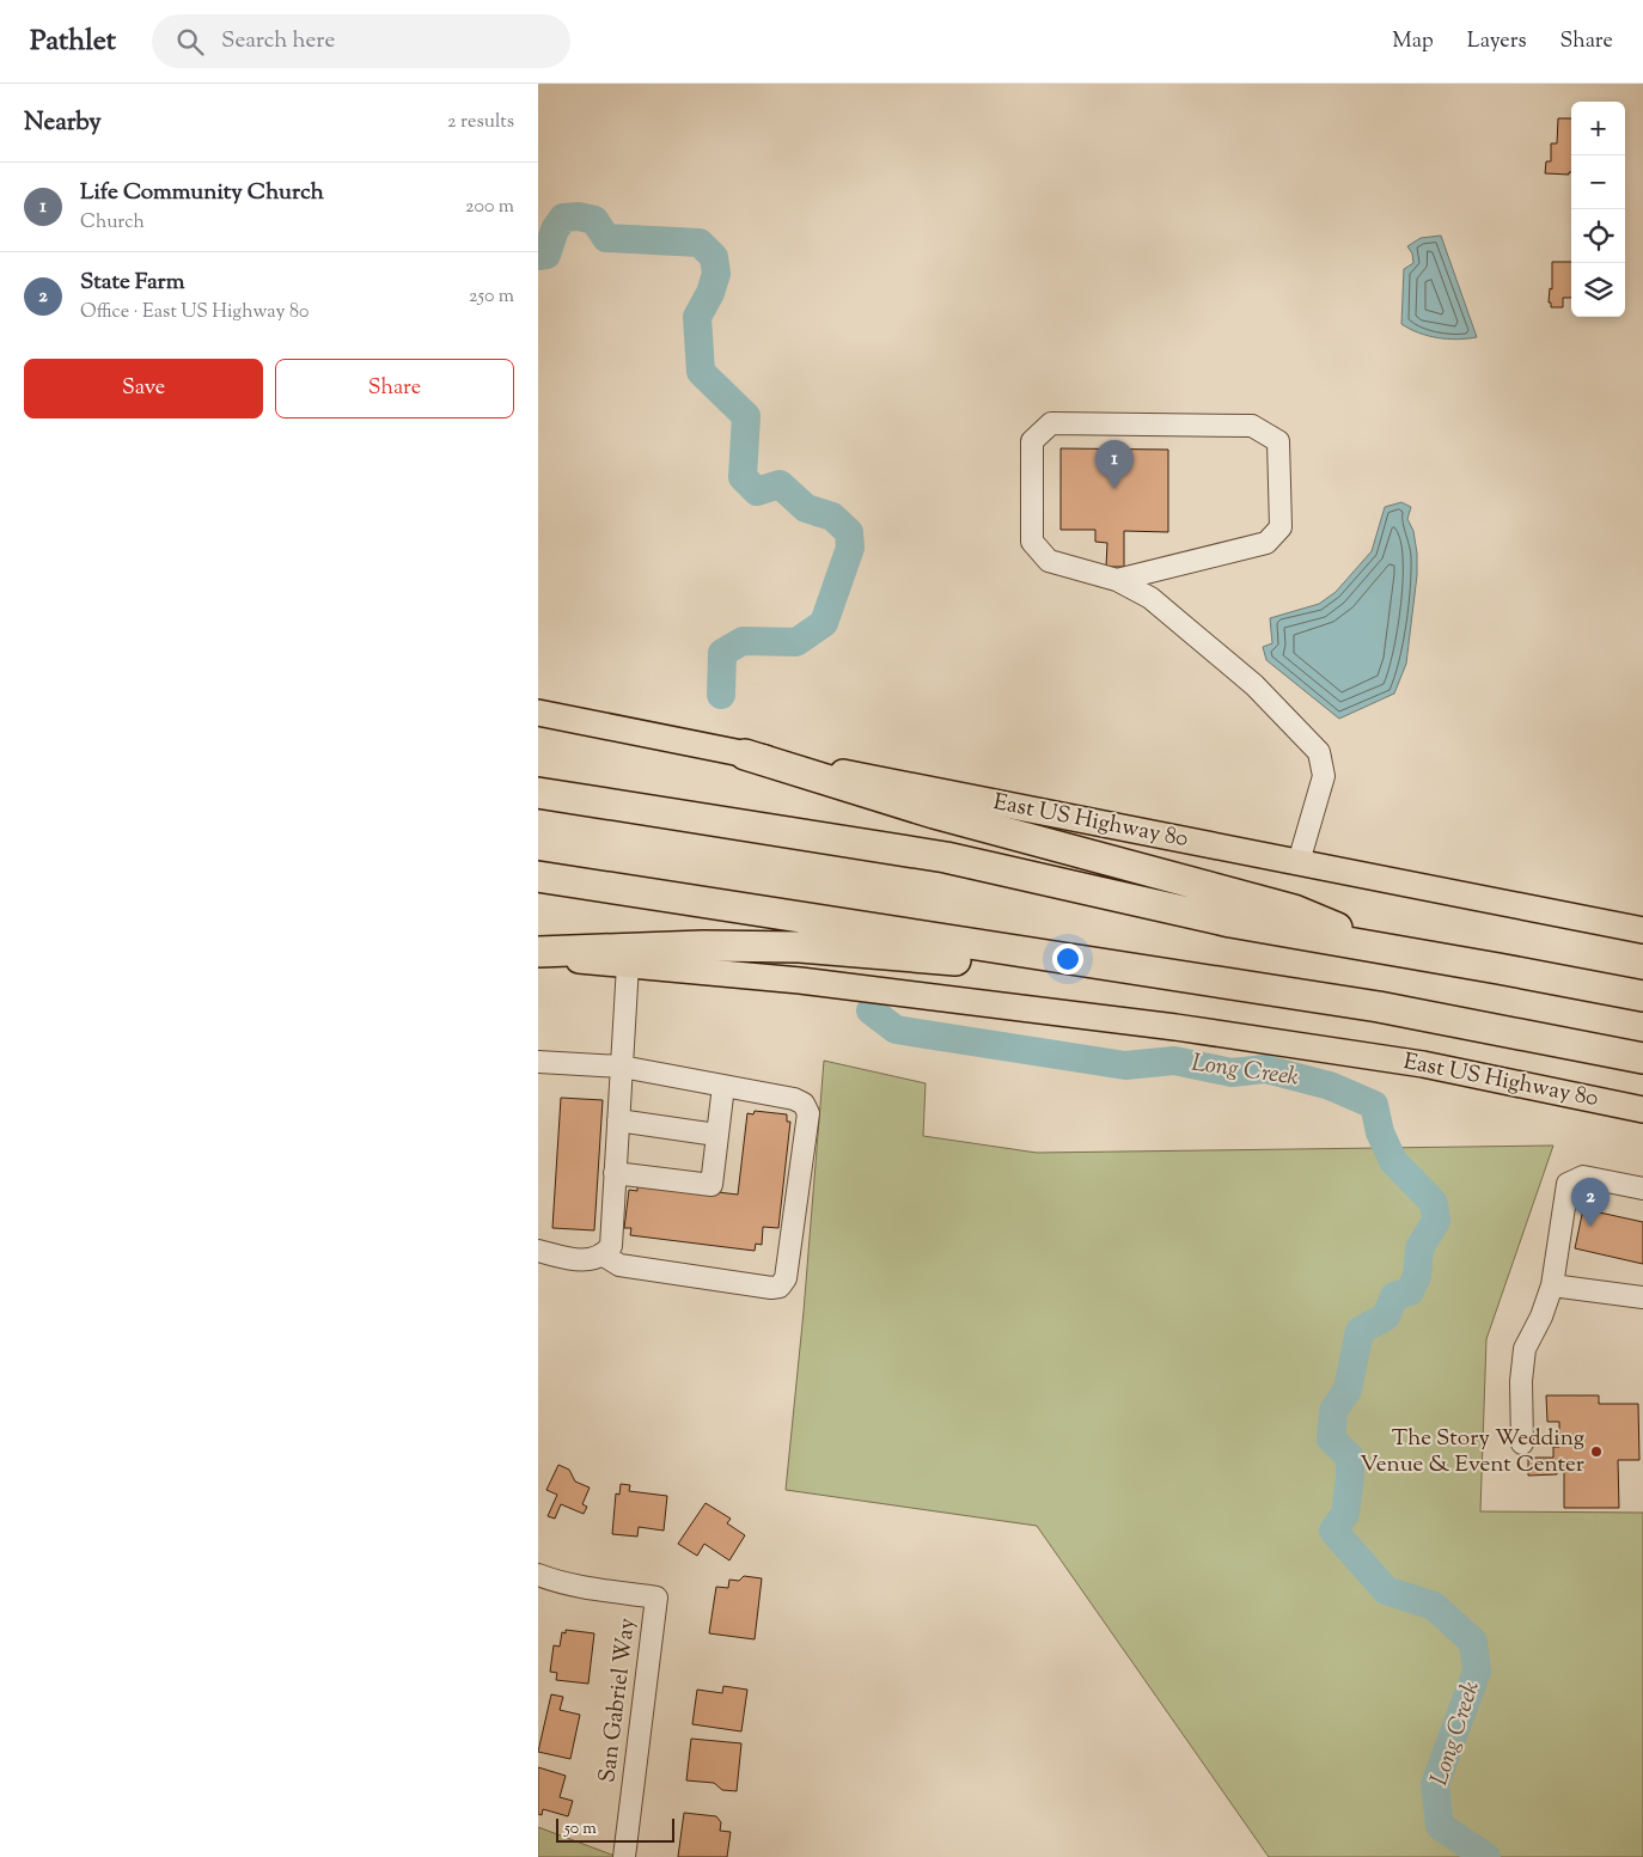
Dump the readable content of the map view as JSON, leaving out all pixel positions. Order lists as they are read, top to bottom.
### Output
{
  "streets": {
    "main road": ["East US Highway 80"],
    "street": ["San Gabriel Way"]
  },
  "water": ["Long Creek"],
  "places": ["The Story Wedding Venue & Event Center"],
  "scale_bar": "50 m",
  "page": {
    "header": "Pathlet",
    "search": "Search here",
    "nav": ["Map", "Layers", "Share"],
    "heading": ["Nearby", "2 results"],
    "map_buttons": ["+", "−"],
    "list": [
      {
        "mark": "1",
        "name": "Life Community Church",
        "note": "Church",
        "value": "200 m"
      },
      {
        "mark": "2",
        "name": "State Farm",
        "note": "Office · East US Highway 80",
        "value": "250 m"
      }
    ],
    "buttons": ["Save", "Share"],
    "pins": ["1", "2"],
    "scale": "50 m"
  }
}
